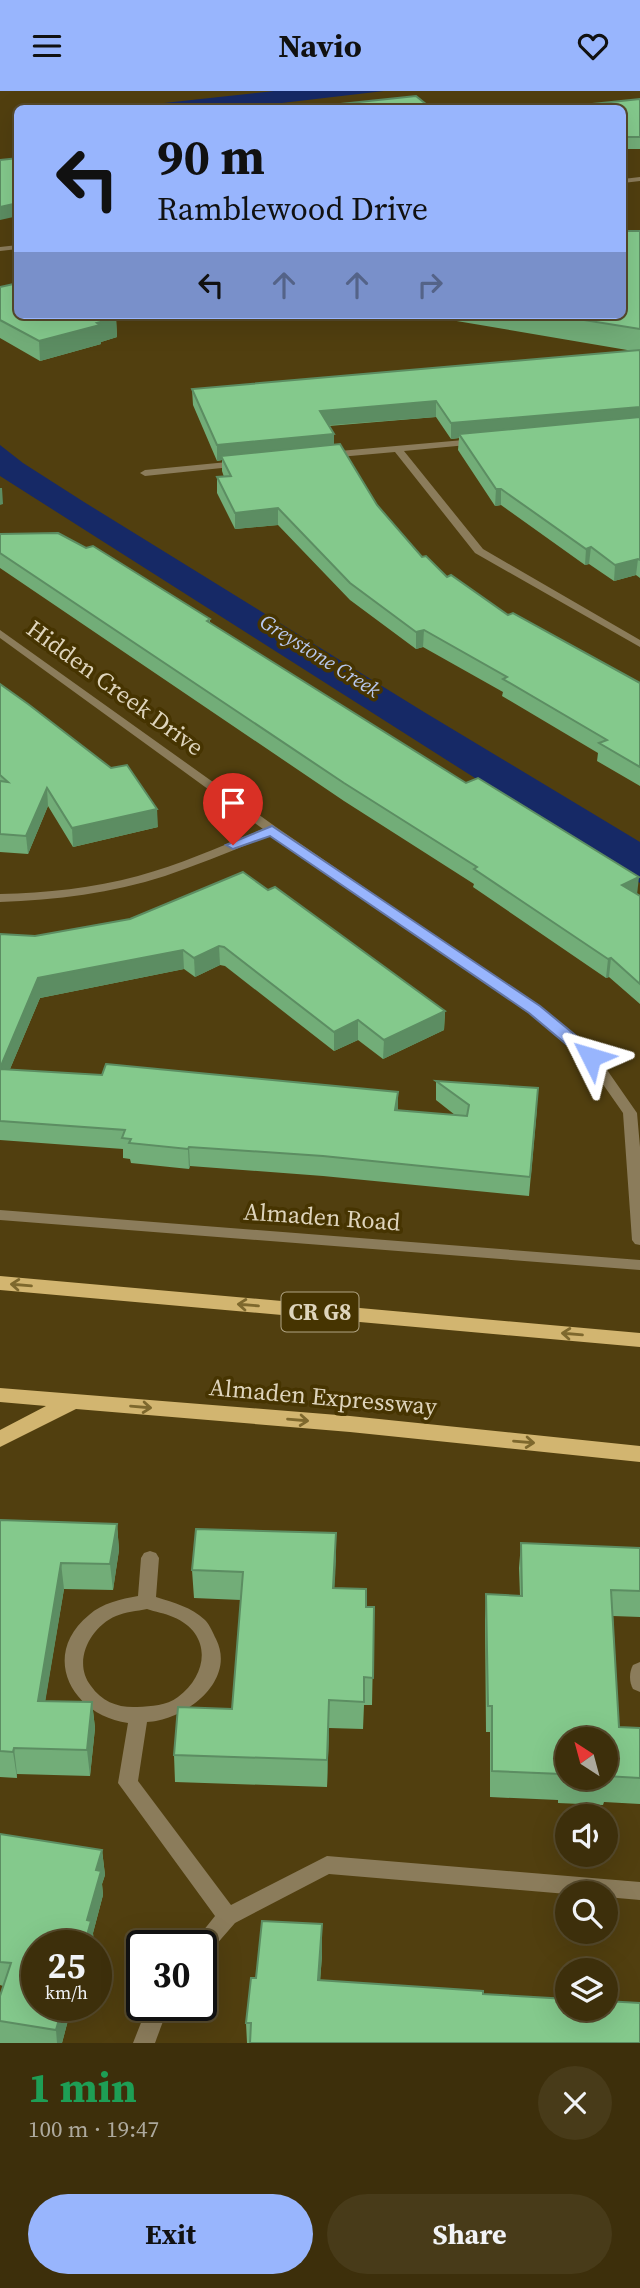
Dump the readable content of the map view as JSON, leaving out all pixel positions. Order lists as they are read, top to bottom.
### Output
{
  "streets": {
    "main road": ["CR G8", "Almaden Expressway"],
    "street": ["Hidden Creek Drive", "Almaden Road"]
  },
  "water": ["Greystone Creek"],
  "north": "top left",
  "page": {
    "header": "Navio",
    "turn": ["90 m", "Ramblewood Drive"],
    "speed": "25 km/h",
    "limit": "30",
    "heading": ["1 min", "100 m · 19:47"],
    "buttons": ["Exit", "Share"]
  }
}
